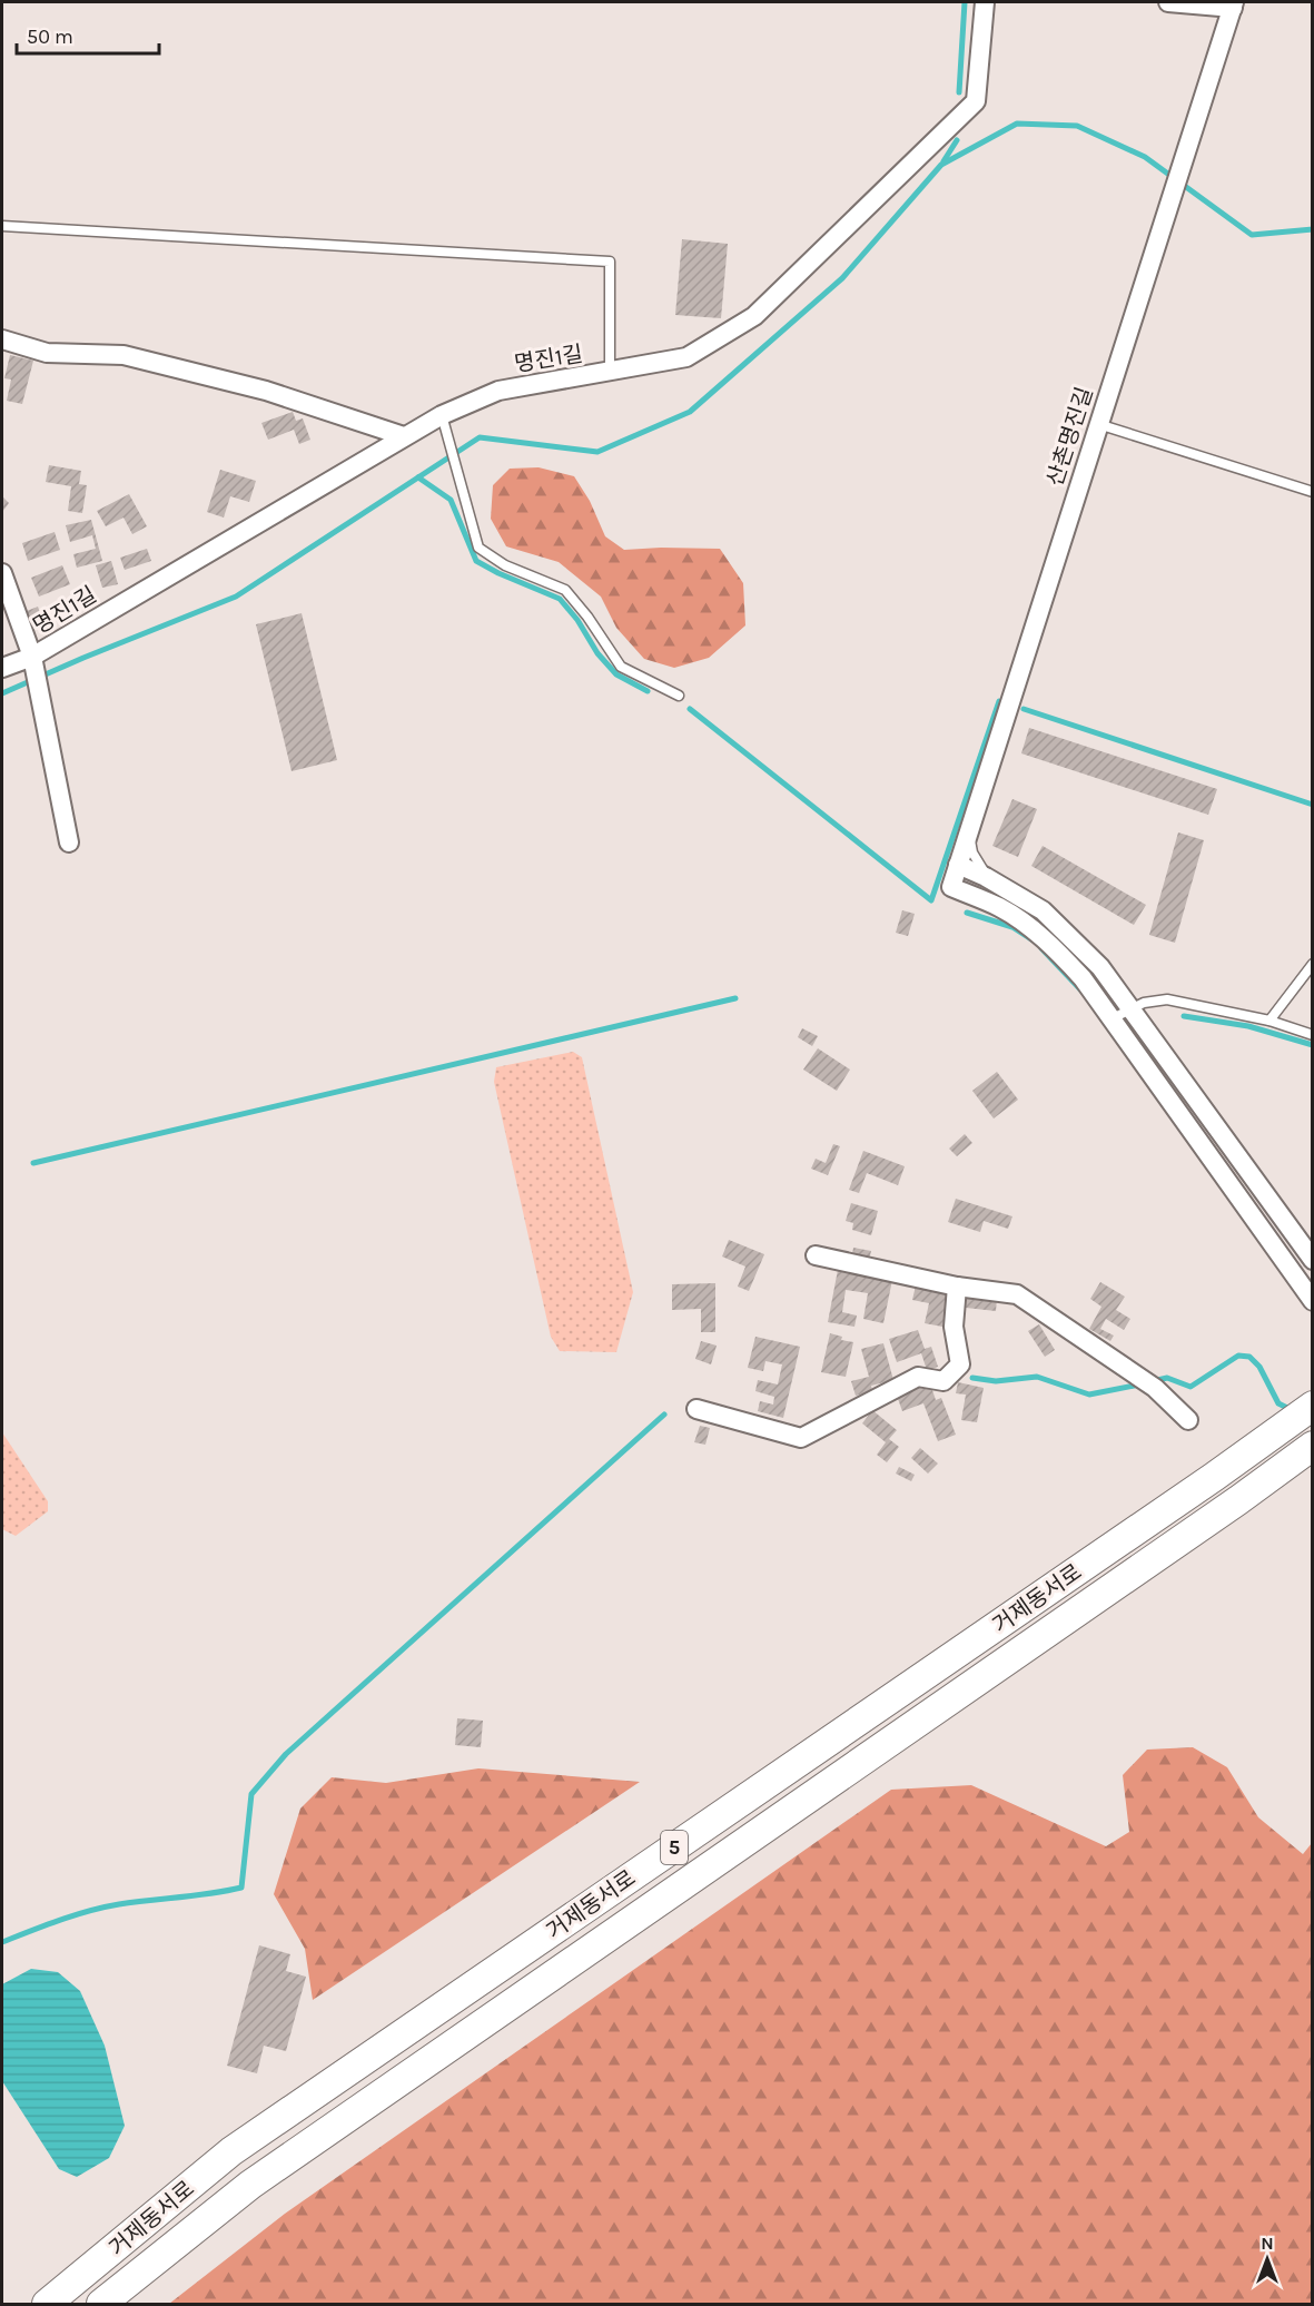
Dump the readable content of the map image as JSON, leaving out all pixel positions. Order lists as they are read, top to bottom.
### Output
{
  "streets": {
    "main road": ["거제동서로", "5"],
    "street": ["명진1길", "산촌명진길"]
  },
  "scale_bar": "50 m",
  "north": "top"
}
